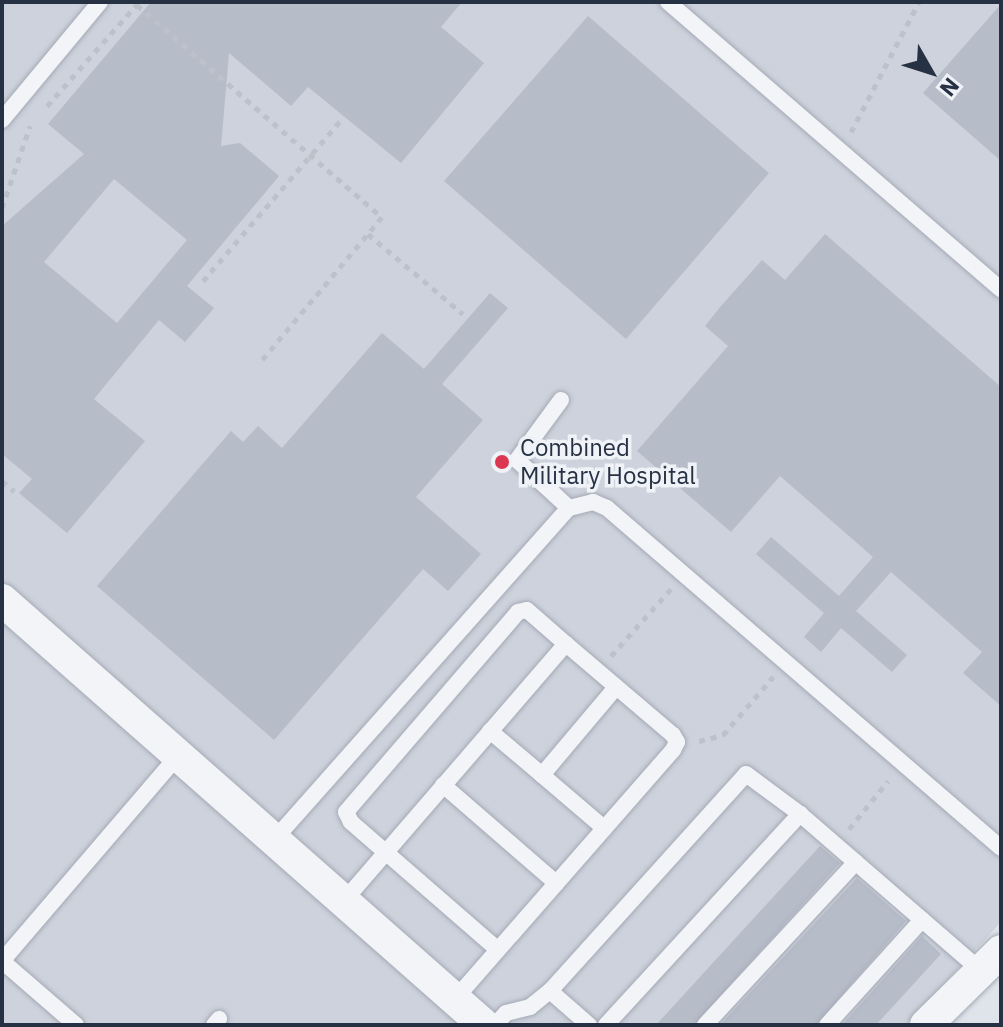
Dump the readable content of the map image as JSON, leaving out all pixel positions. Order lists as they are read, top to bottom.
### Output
{
  "places": ["Combined Military Hospital"],
  "north": "bottom right"
}
